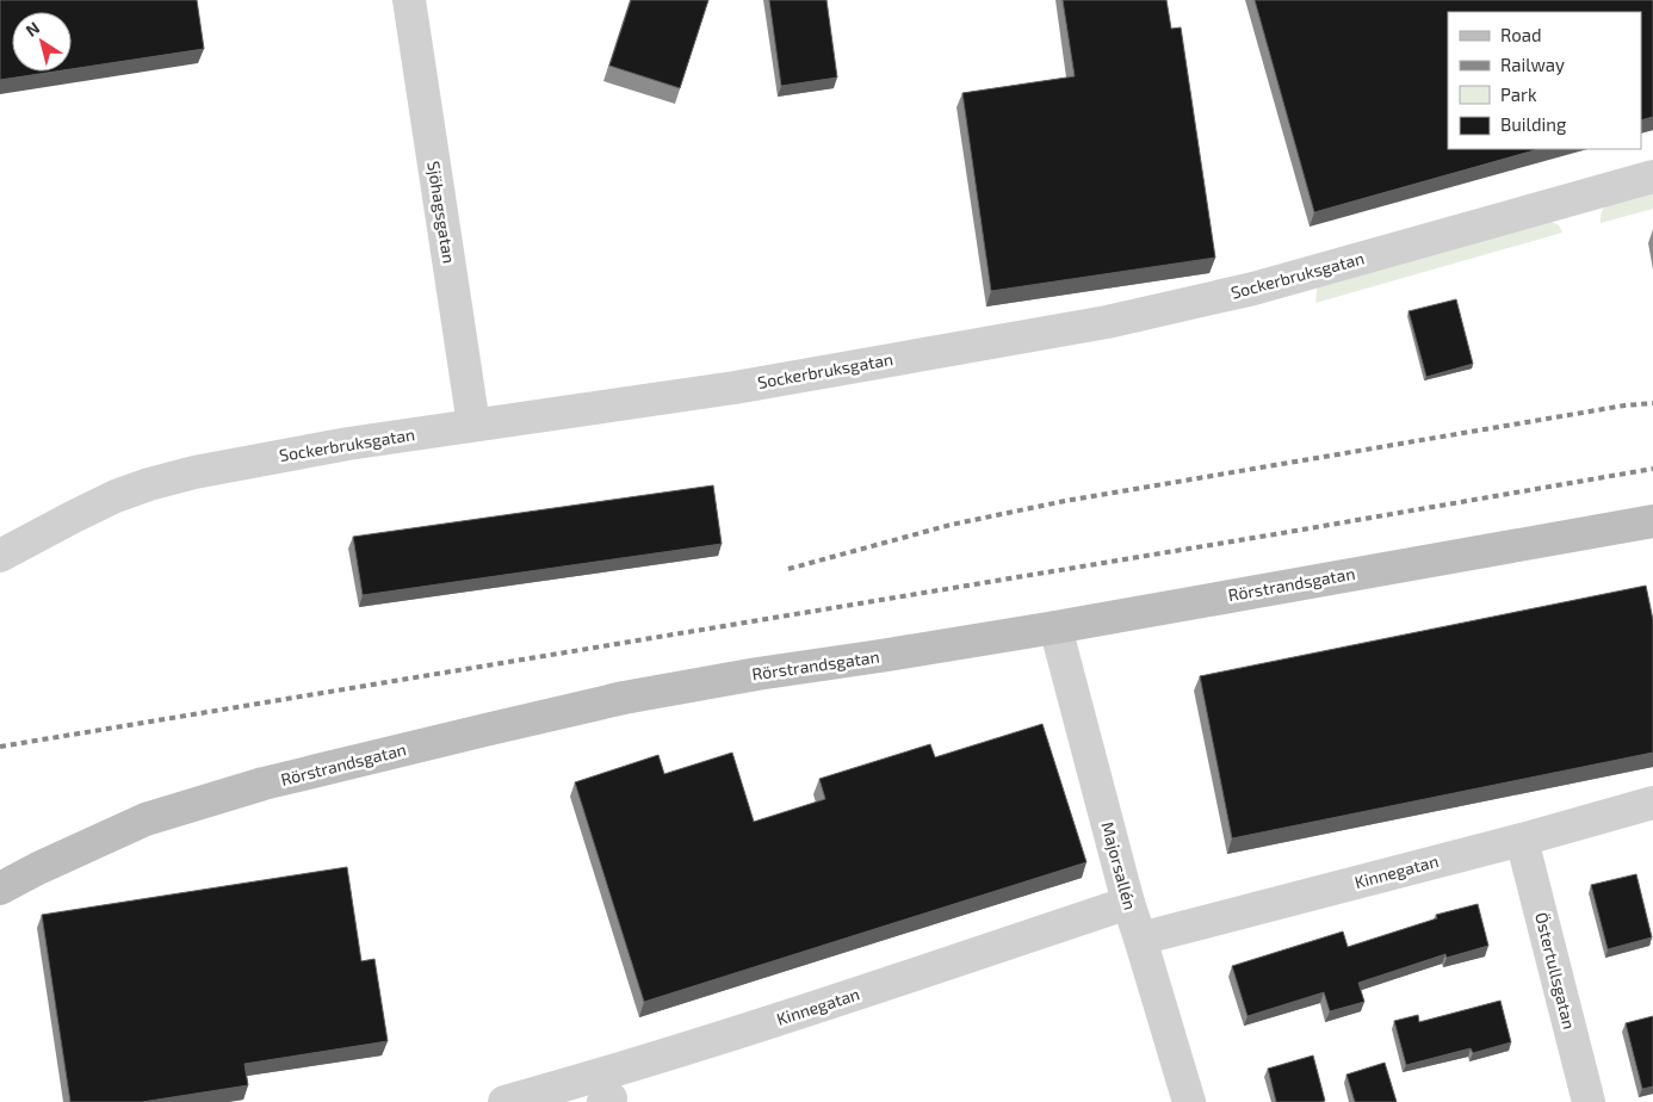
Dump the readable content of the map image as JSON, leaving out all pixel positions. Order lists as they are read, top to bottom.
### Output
{
  "streets": {
    "main road": ["Rörstrandsgatan"],
    "street": [
      "Sjöhagsgatan",
      "Sockerbruksgatan",
      "Majorsallén",
      "Kinnegatan",
      "Östertullsgatan"
    ]
  },
  "crossings": [
    ["Sjöhagsgatan", "Sockerbruksgatan"],
    ["Rörstrandsgatan", "Majorsallén"],
    ["Majorsallén", "Kinnegatan"],
    ["Kinnegatan", "Östertullsgatan"]
  ],
  "legend": [
    "Road",
    "Railway",
    "Park",
    "Building"
  ],
  "north": "top left"
}
